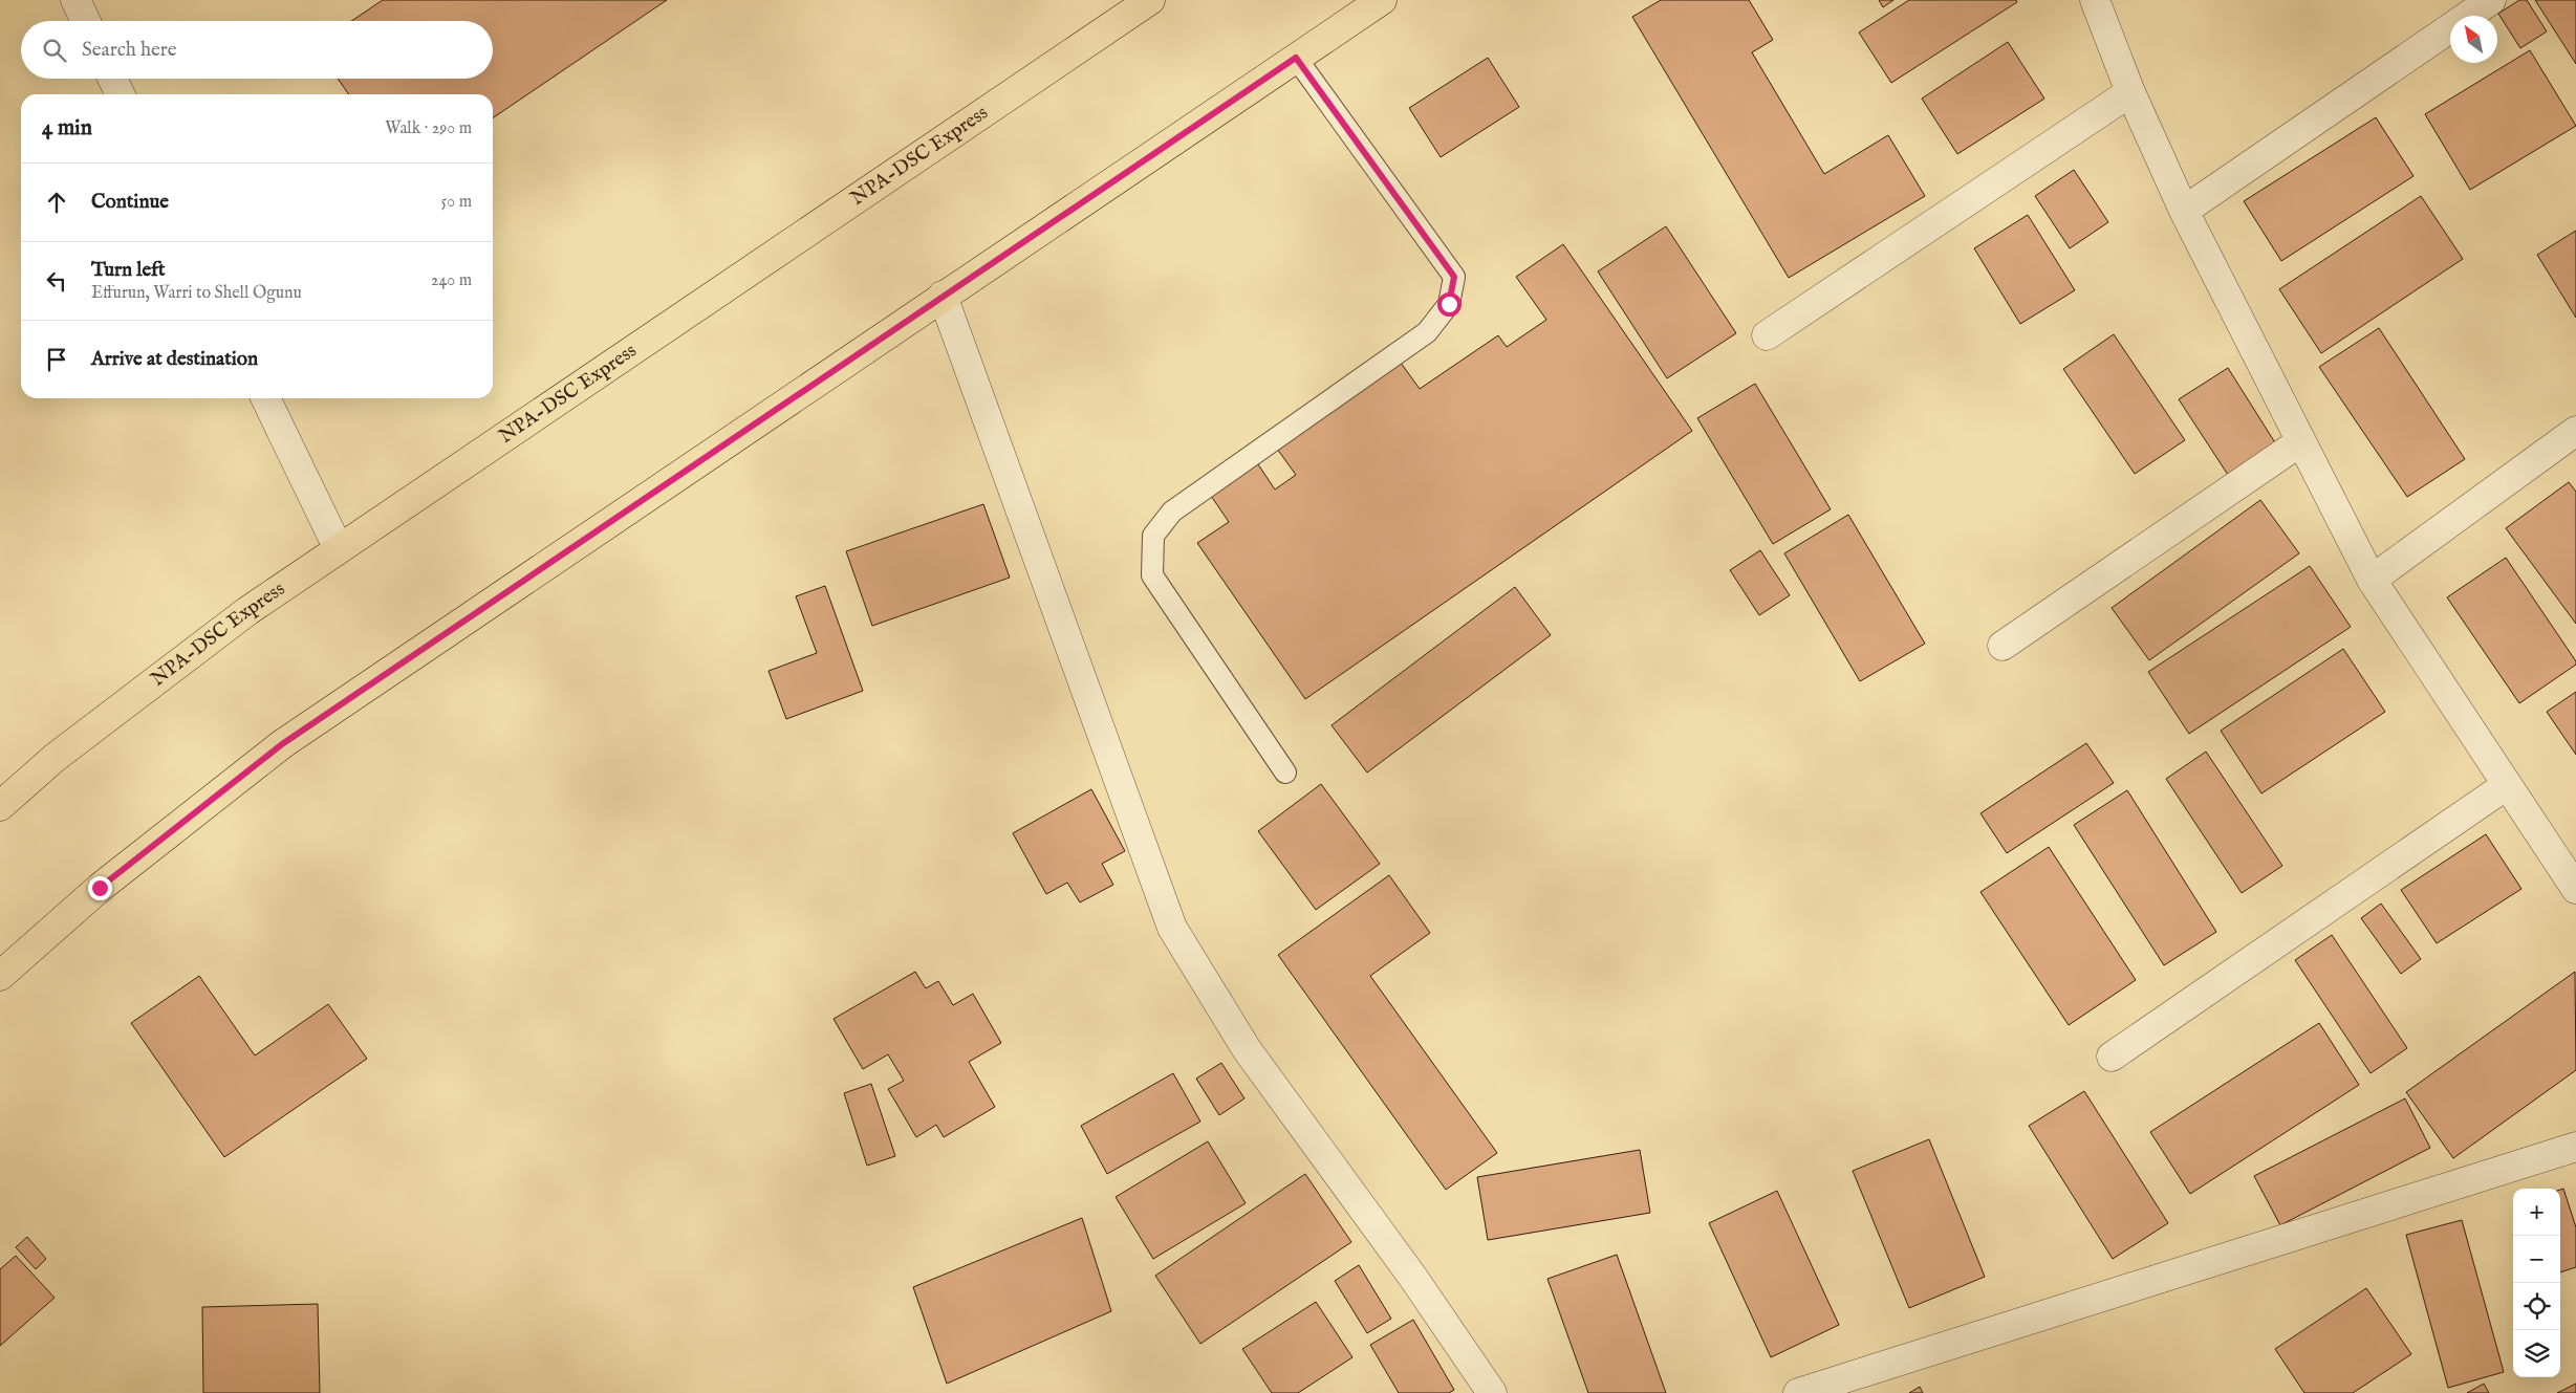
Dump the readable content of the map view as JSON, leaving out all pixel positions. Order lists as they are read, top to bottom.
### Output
{
  "streets": {
    "main road": ["NPA-DSC Express"]
  },
  "north": "top left",
  "page": {
    "search": "Search here",
    "heading": ["4 min", "Walk · 290 m"],
    "list": [
      ["Continue", "50 m"],
      ["Turn left", "Effurun, Warri to Shell Ogunu", "240 m"],
      "Arrive at destination"
    ],
    "map_buttons": ["+", "−"]
  }
}
